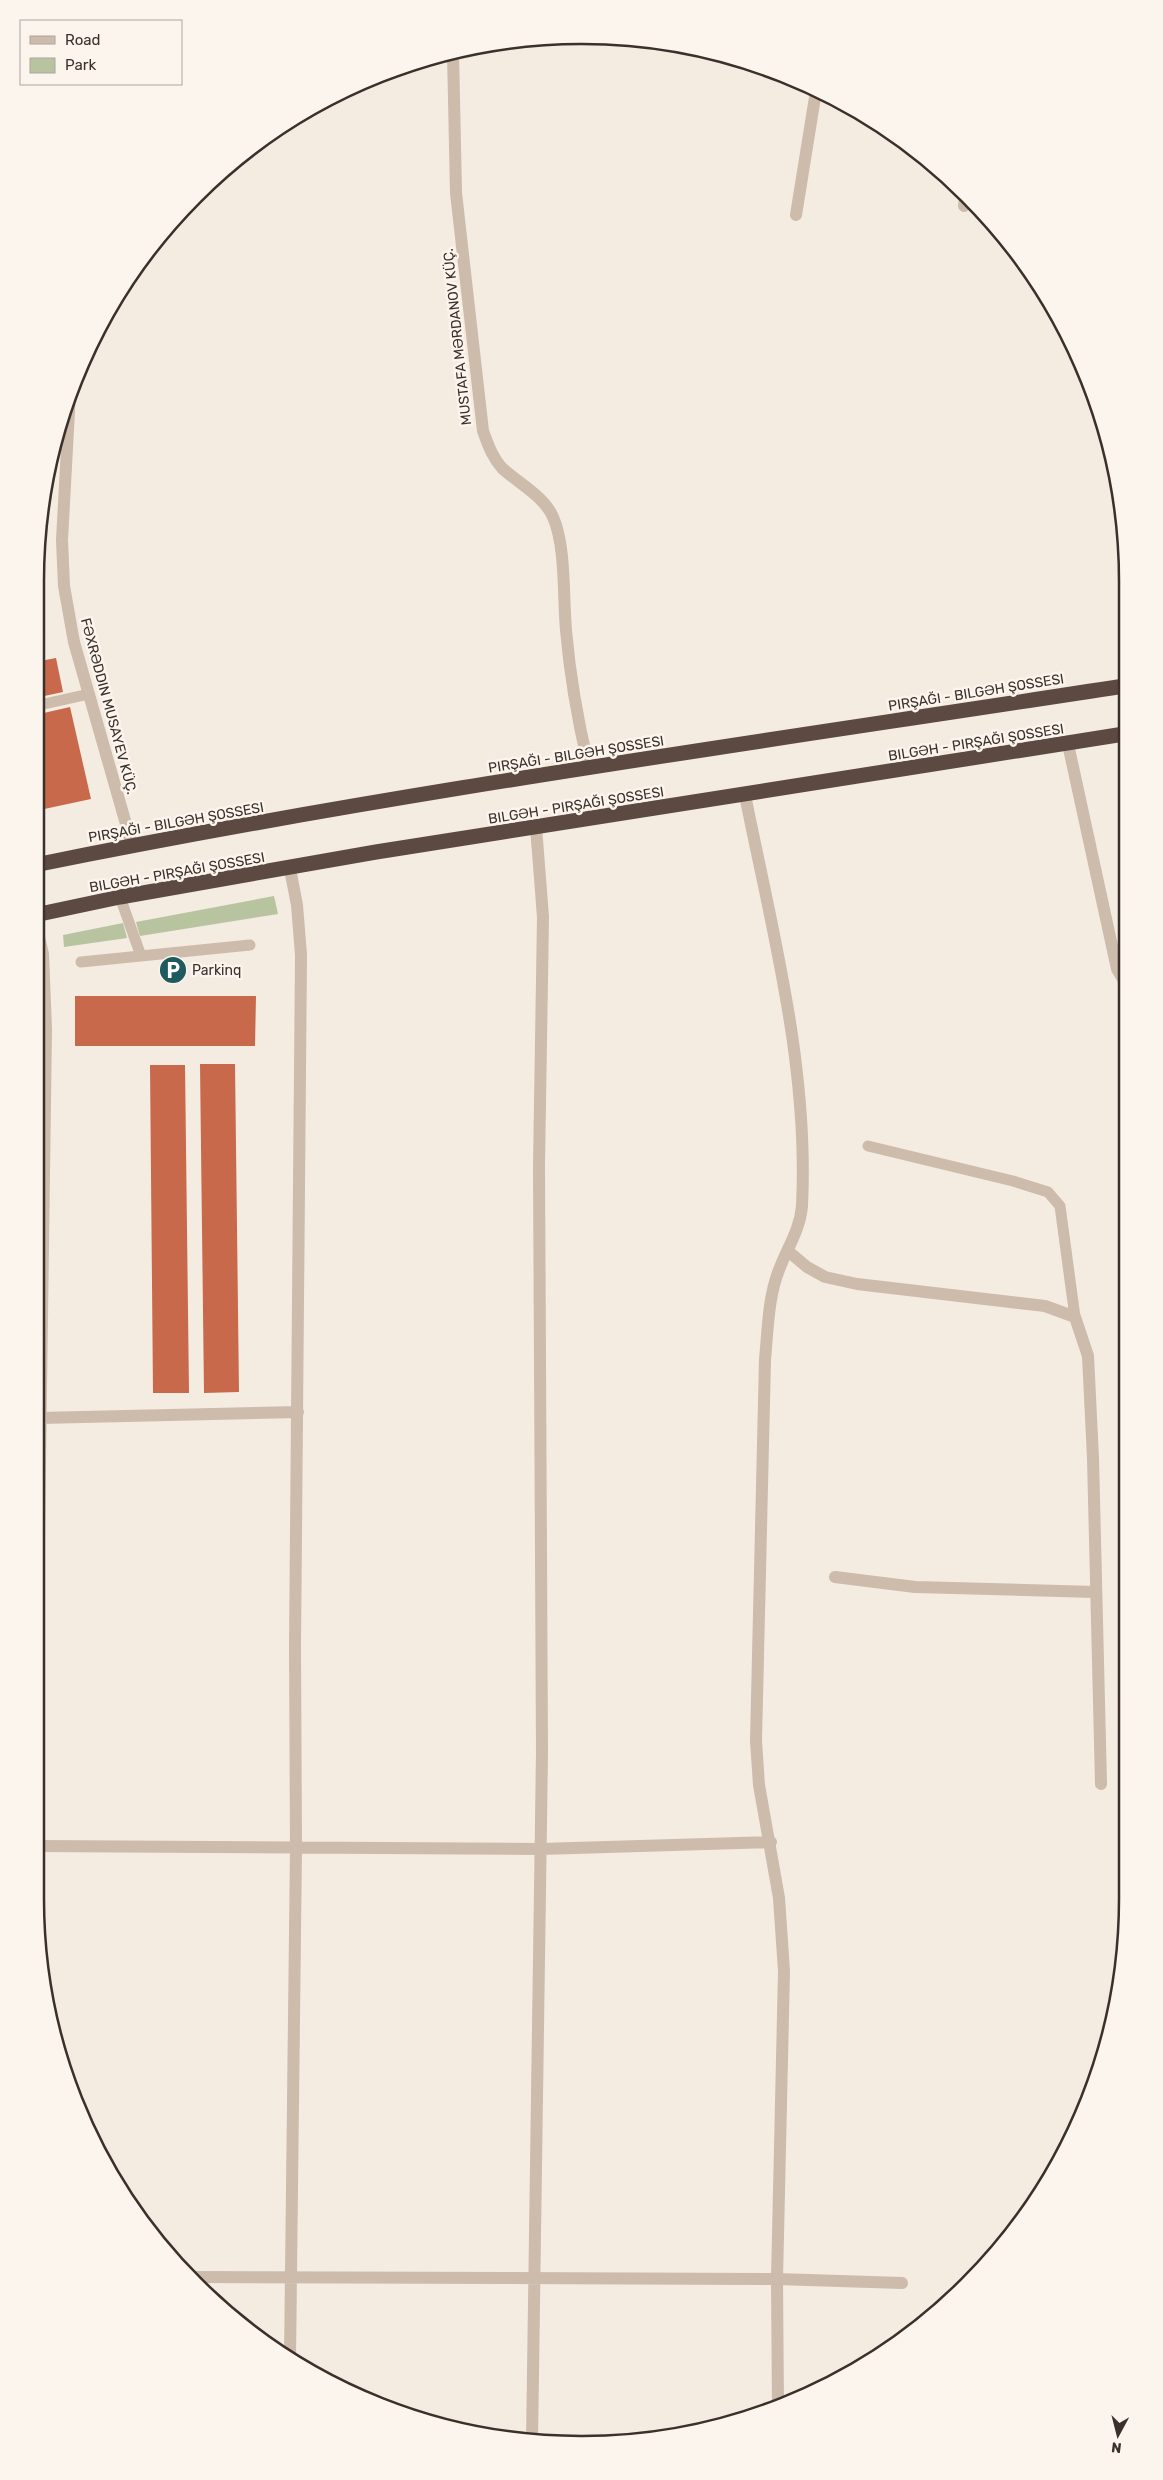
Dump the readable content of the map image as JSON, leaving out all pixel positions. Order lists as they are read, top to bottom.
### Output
{
  "streets": {
    "street": ["MUSTAFA MƏRDANOV KÜÇ.", "FƏXRƏDDIN MUSAYEV KÜÇ."]
  },
  "places": {
    "parking": ["Parkinq"]
  },
  "legend": ["Road", "Park"],
  "north": "bottom"
}
